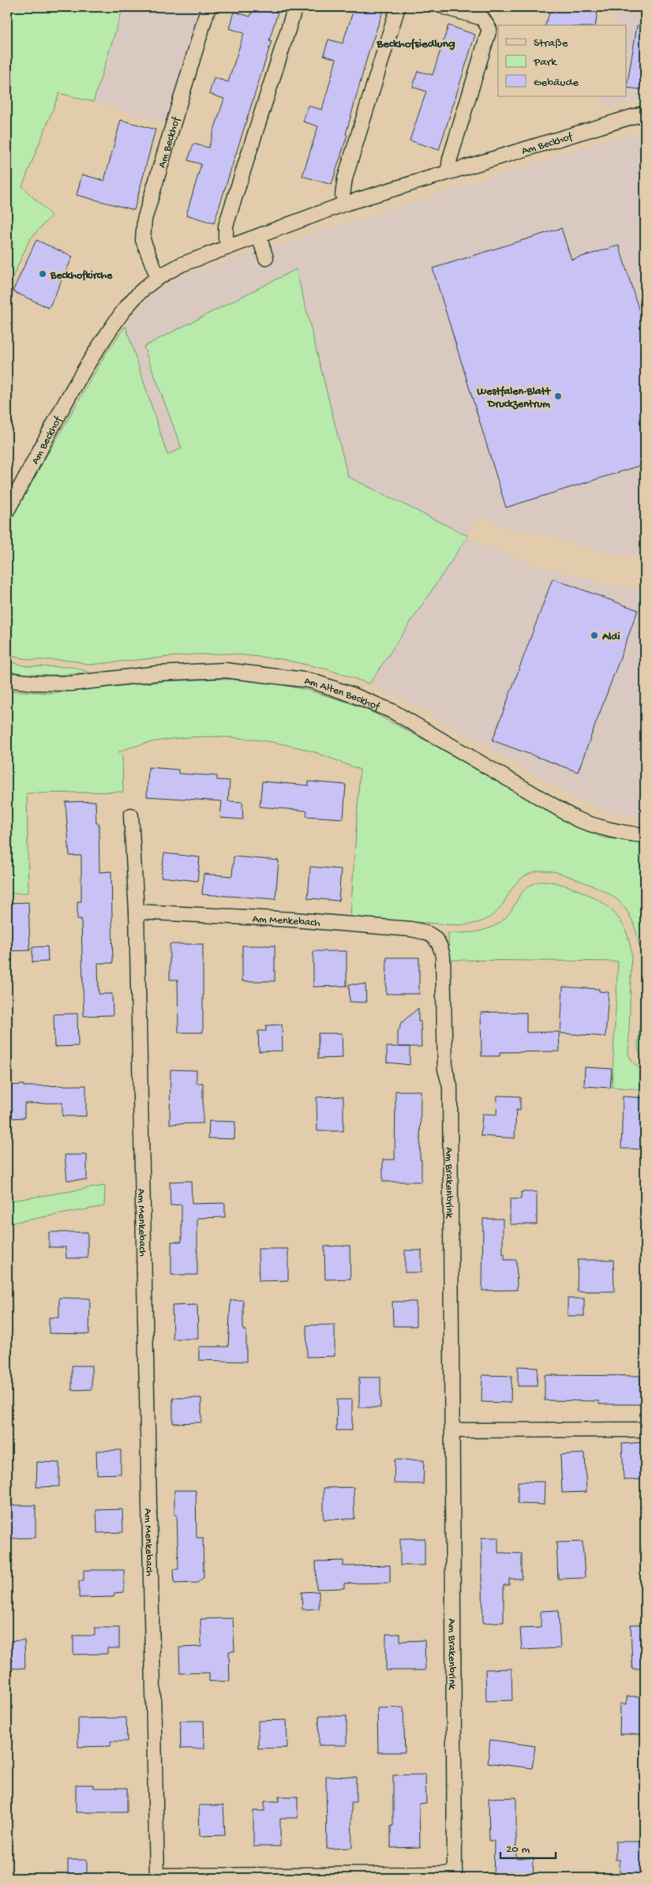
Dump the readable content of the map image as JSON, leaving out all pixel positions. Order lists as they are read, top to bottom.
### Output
{
  "streets": {
    "street": [
      "Am Beckhof",
      "Am Alten Beckhof",
      "Am Menkebach",
      "Am Brakenbrink"
    ]
  },
  "crossings": [
    ["Am Menkebach", "Am Brakenbrink"]
  ],
  "districts": ["Beckhofsiedlung"],
  "places": ["Beckhofkirche", "Westfalen-Blatt Druckzentrum", "Aldi"],
  "legend": ["Straße", "Park", "Gebäude"],
  "scale_bar": "20 m"
}
